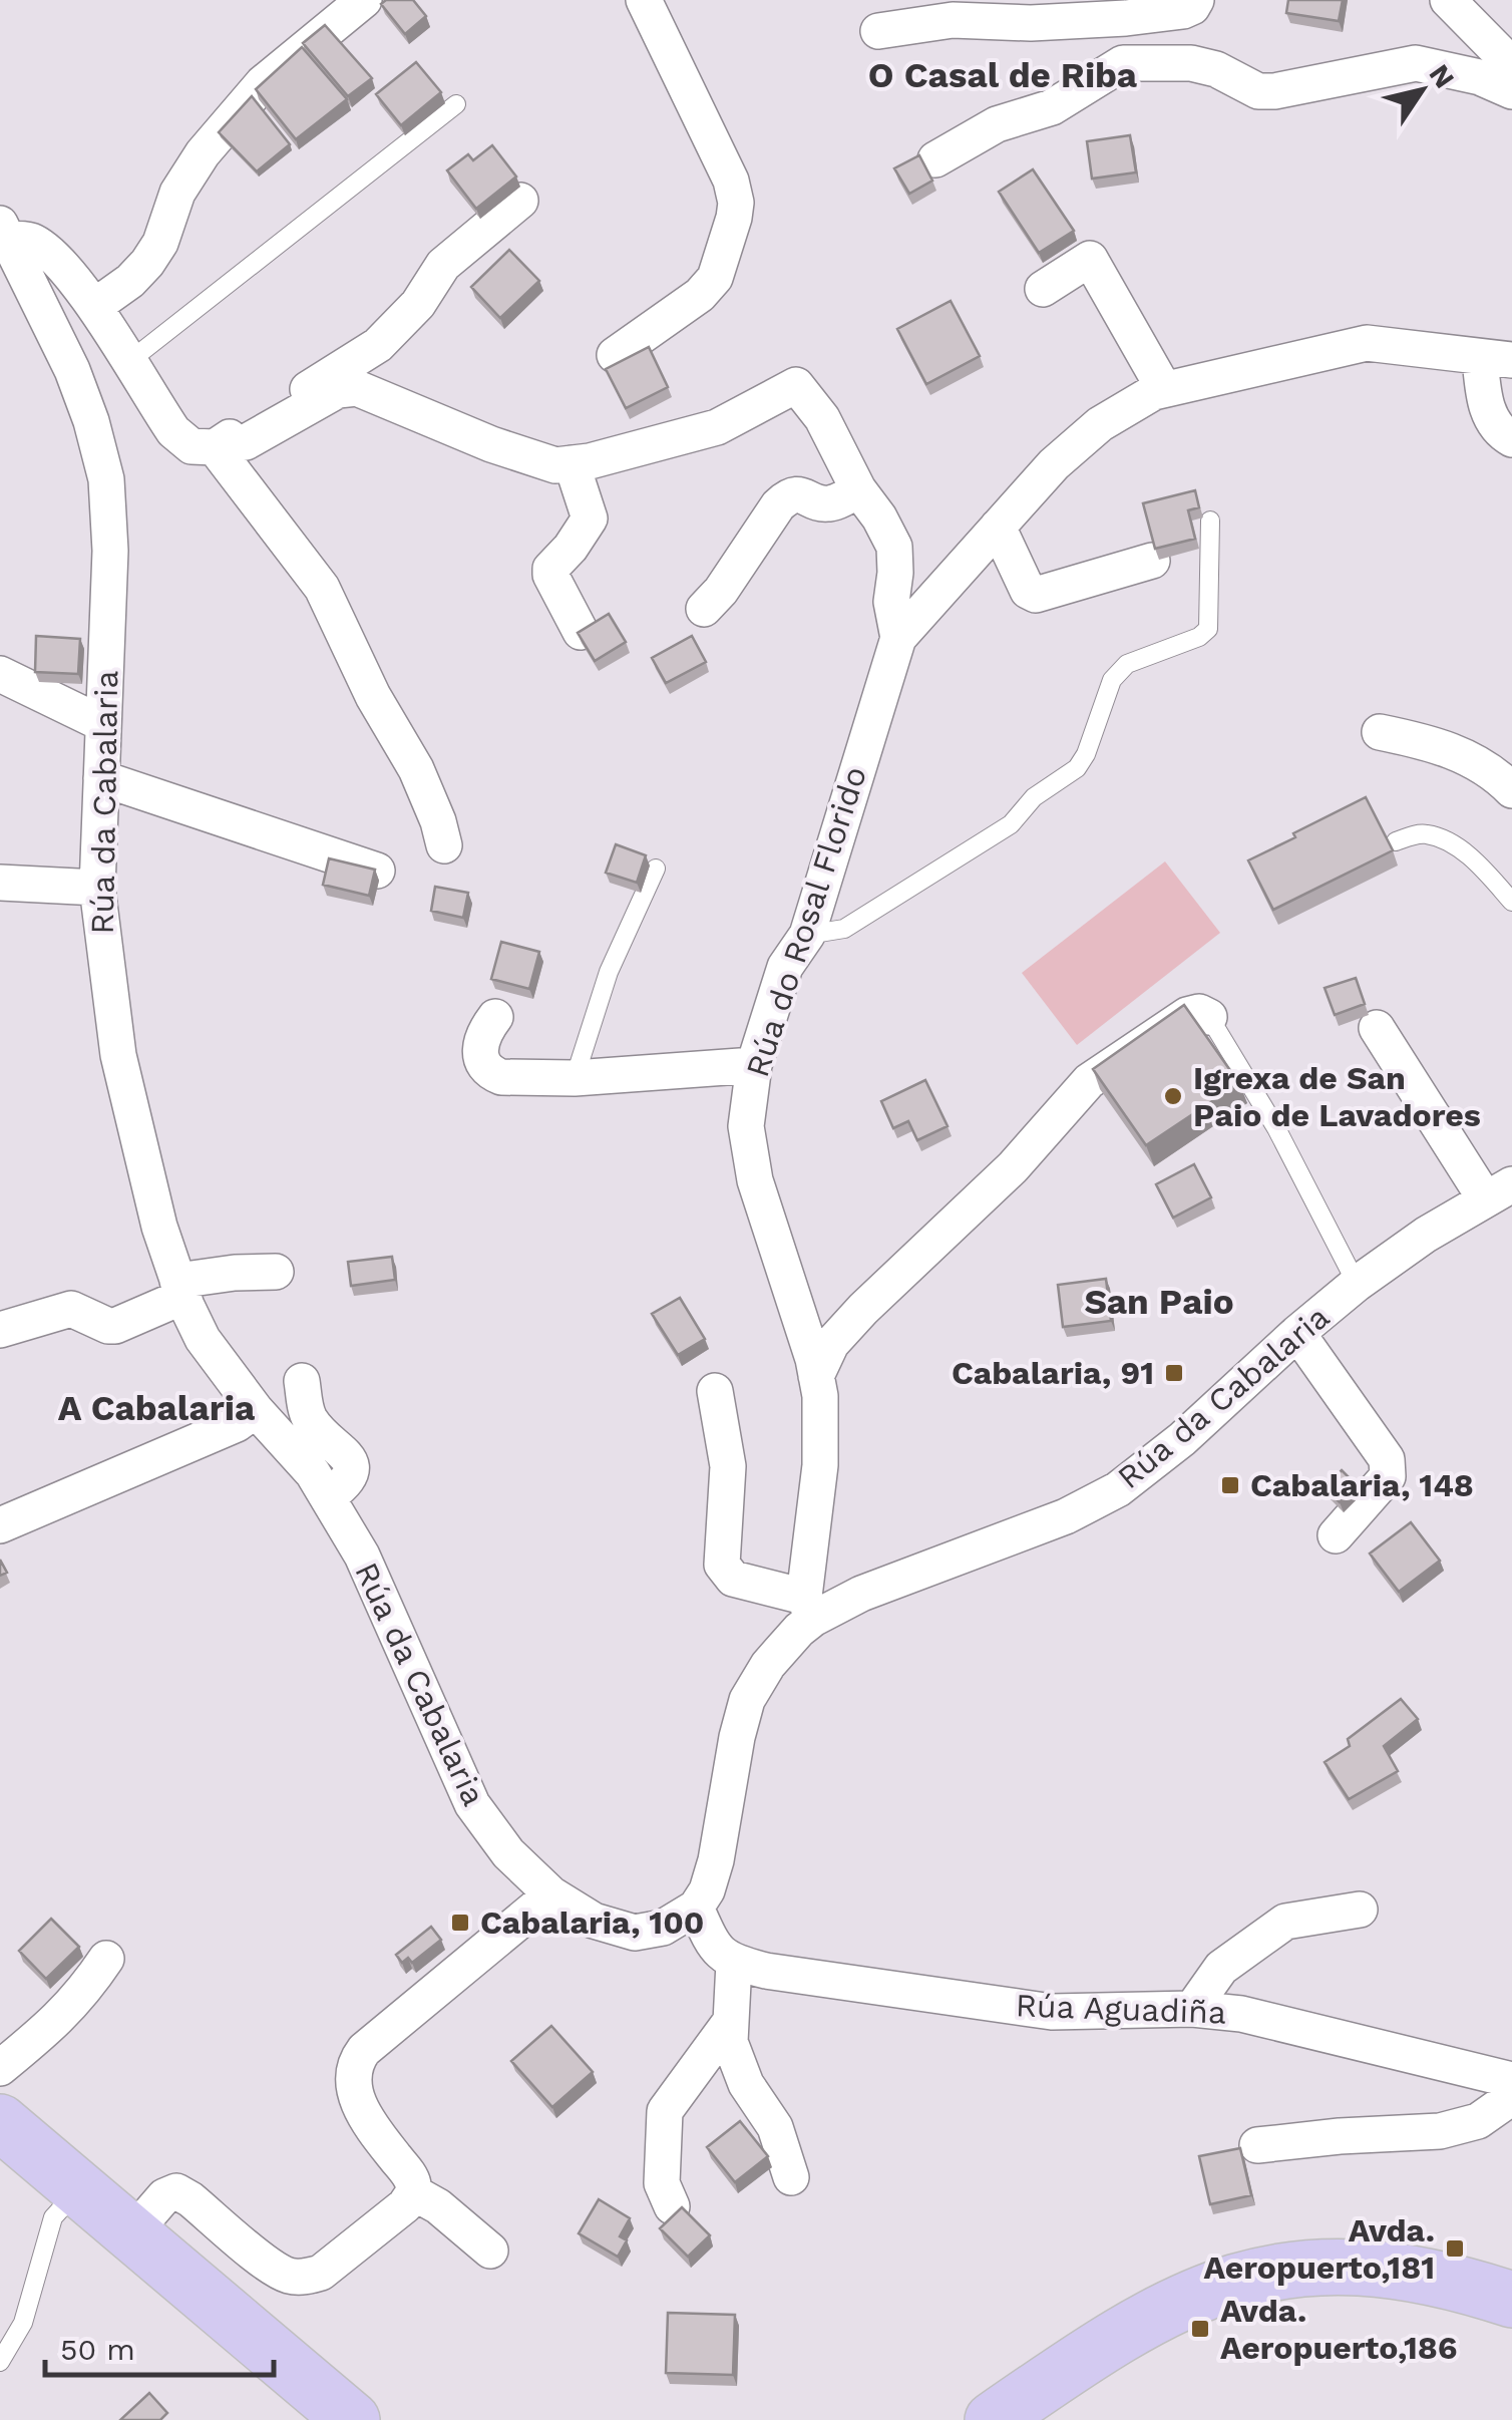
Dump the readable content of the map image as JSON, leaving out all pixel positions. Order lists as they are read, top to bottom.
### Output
{
  "streets": {
    "street": ["Rúa da Cabalaria", "Rúa do Rosal Florido", "Rúa Aguadiña"]
  },
  "crossings": [
    ["Rúa da Cabalaria", "Rúa do Rosal Florido"]
  ],
  "districts": ["O Casal de Riba", "San Paio", "A Cabalaria"],
  "places": {
    "other": ["Igrexa de San Paio de Lavadores"],
    "transit": [
      "Cabalaria, 91",
      "Cabalaria, 148",
      "Cabalaria, 100",
      "Avda. Aeropuerto,181",
      "Avda. Aeropuerto,186"
    ]
  },
  "scale_bar": "50 m",
  "north": "top right"
}
